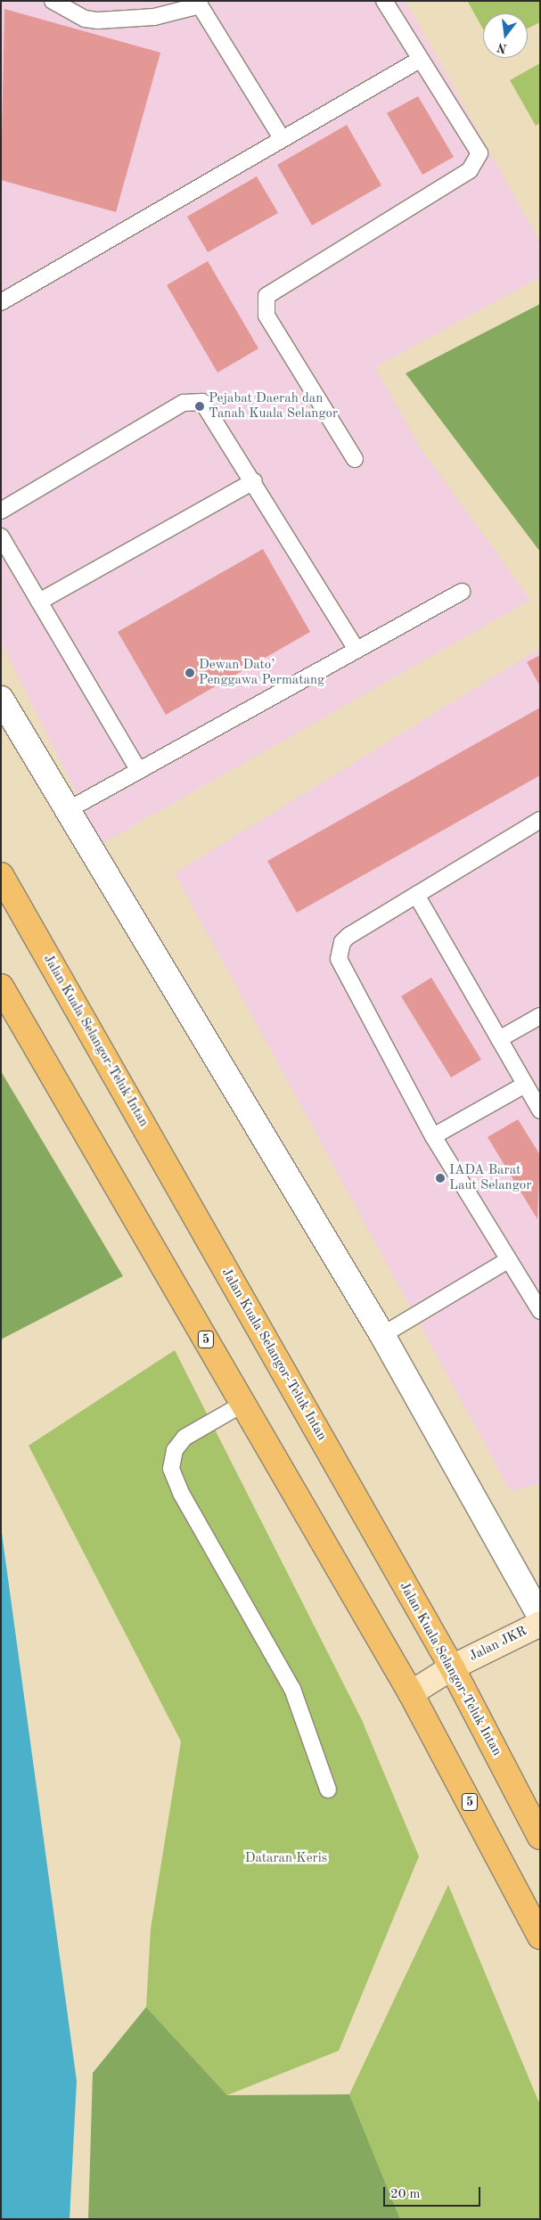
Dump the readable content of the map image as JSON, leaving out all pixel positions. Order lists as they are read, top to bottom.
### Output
{
  "streets": {
    "highway": ["Jalan Kuala Selangor-Teluk Intan", "5"],
    "street": ["Jalan JKR"]
  },
  "crossings": [
    ["Jalan Kuala Selangor-Teluk Intan", "Jalan JKR"],
    ["5", "Jalan JKR"]
  ],
  "parks": ["Dataran Keris"],
  "places": ["Pejabat Daerah dan Tanah Kuala Selangor", "Dewan Dato’ Penggawa Permatang", "IADA Barat Laut Selangor"],
  "scale_bar": "20 m",
  "north": "bottom"
}
